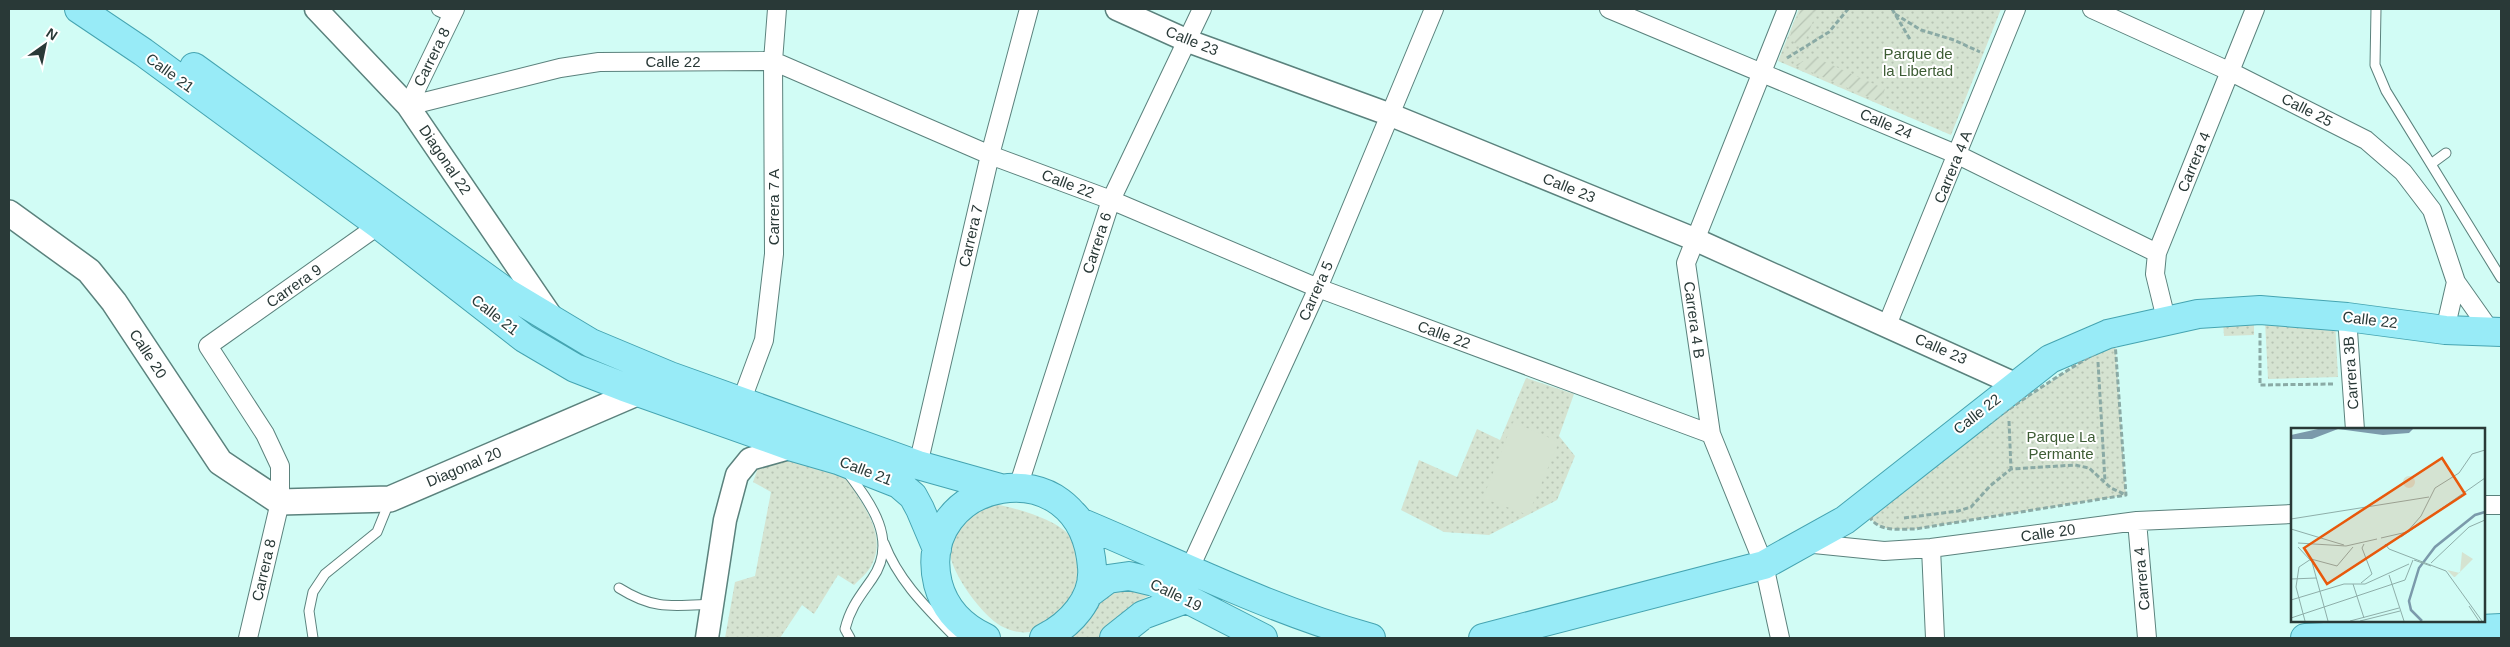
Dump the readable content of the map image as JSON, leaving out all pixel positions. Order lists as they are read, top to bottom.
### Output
{
  "streets": {
    "main road": [
      "Calle 22",
      "Calle 21",
      "Calle 20",
      "Diagonal 20",
      "Calle 19"
    ],
    "street": [
      "Calle 23",
      "Carrera 8",
      "Calle 25",
      "Calle 24",
      "Diagonal 22",
      "Carrera 4",
      "Carrera 4 A",
      "Carrera 7 A",
      "Carrera 7",
      "Carrera 6",
      "Carrera 9",
      "Carrera 5",
      "Carrera 4 B",
      "Carrera 3B"
    ]
  },
  "crossings": [
    ["Calle 23", "Calle 22"],
    ["Calle 23", "Carrera 4 A"],
    ["Calle 23", "Carrera 6"],
    ["Calle 23", "Carrera 5"],
    ["Calle 23", "Carrera 4 B"],
    ["Carrera 8", "Calle 22"],
    ["Carrera 8", "Diagonal 22"],
    ["Carrera 8", "Carrera 9"],
    ["Carrera 8", "Calle 20"],
    ["Carrera 8", "Diagonal 20"],
    ["Calle 22", "Calle 25"],
    ["Calle 22", "Diagonal 22"],
    ["Calle 22", "Carrera 4"],
    ["Calle 22", "Carrera 7 A"],
    ["Calle 22", "Carrera 7"],
    ["Calle 22", "Carrera 6"],
    ["Calle 22", "Carrera 5"],
    ["Calle 22", "Carrera 4 B"],
    ["Calle 22", "Calle 20"],
    ["Calle 22", "Carrera 3B"],
    ["Calle 21", "Diagonal 22"],
    ["Calle 21", "Carrera 7 A"],
    ["Calle 21", "Carrera 7"],
    ["Calle 21", "Carrera 6"],
    ["Calle 21", "Carrera 9"],
    ["Calle 21", "Diagonal 20"],
    ["Calle 21", "Calle 19"],
    ["Calle 25", "Carrera 4"],
    ["Calle 24", "Carrera 4"],
    ["Calle 24", "Carrera 4 A"],
    ["Calle 24", "Carrera 4 B"],
    ["Carrera 4", "Calle 20"],
    ["Calle 20", "Diagonal 20"]
  ],
  "parks": ["Parque de la Libertad", "Parque La Permante"],
  "north": "top right"
}
